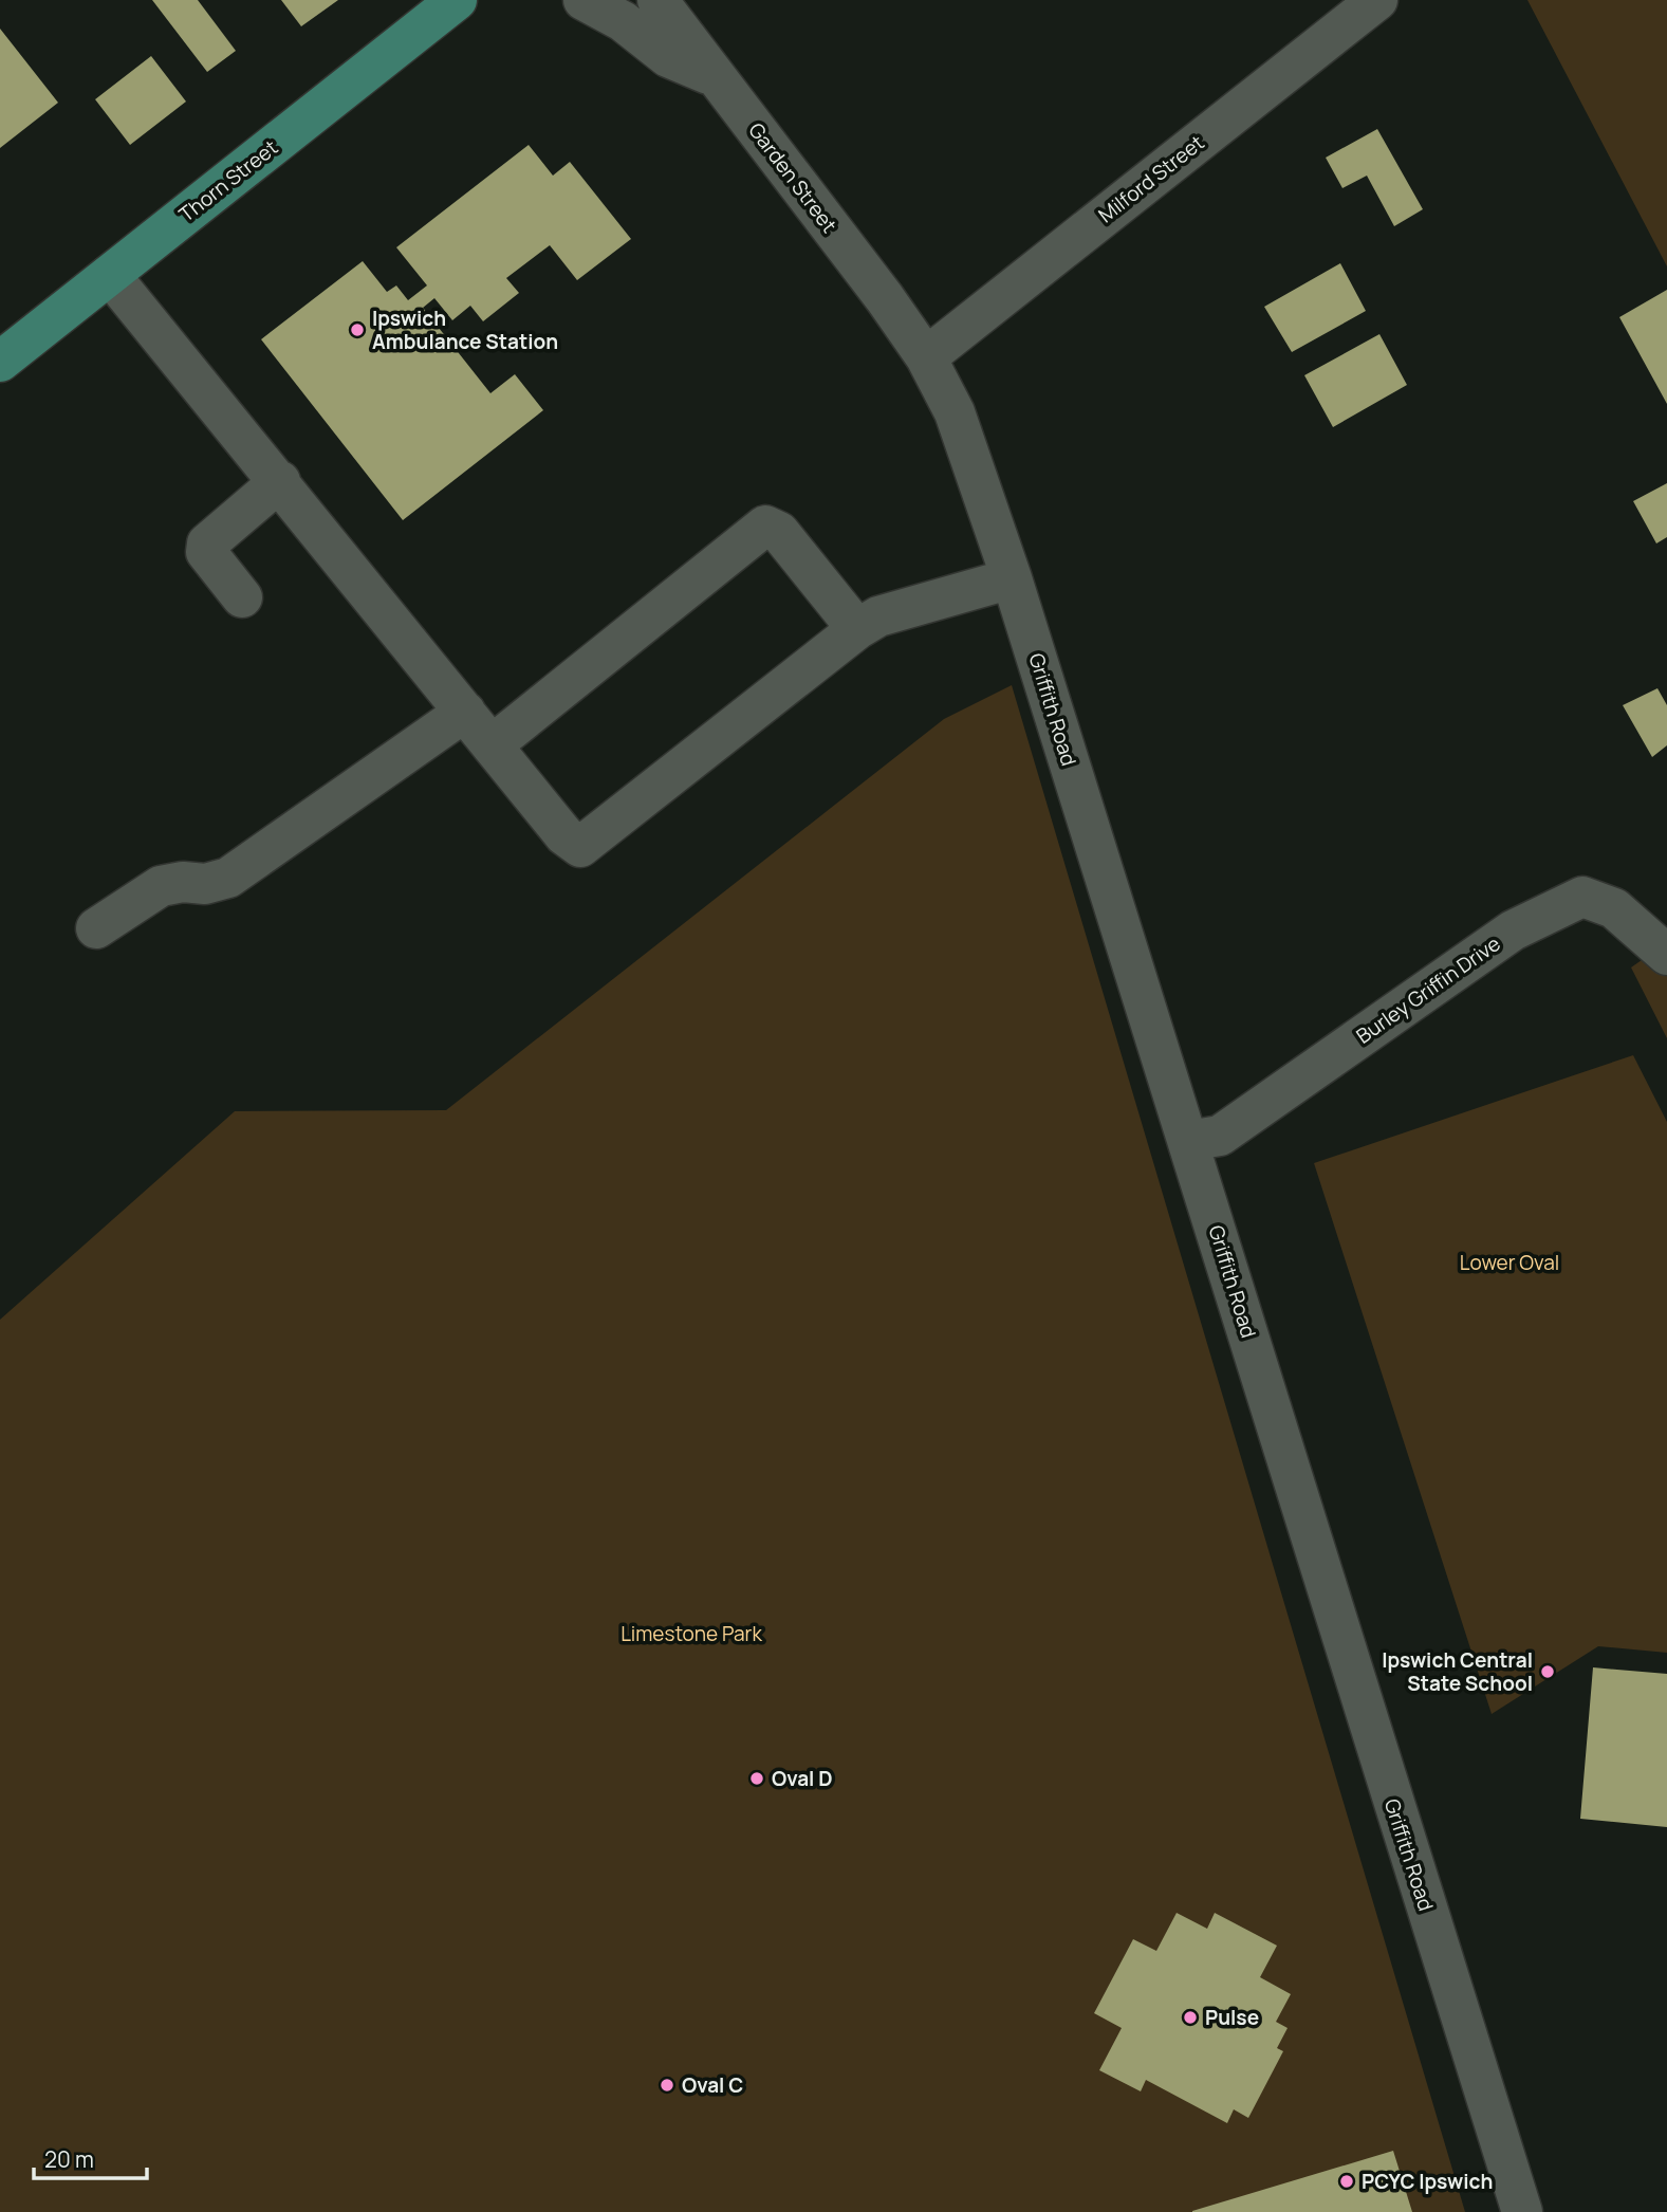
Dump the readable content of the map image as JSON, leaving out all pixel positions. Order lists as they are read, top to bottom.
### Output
{
  "streets": {
    "main road": ["Thorn Street"],
    "street": [
      "Garden Street",
      "Milford Street",
      "Griffith Road",
      "Burley Griffin Drive"
    ]
  },
  "crossings": [
    ["Garden Street", "Milford Street"],
    ["Garden Street", "Griffith Road"],
    ["Milford Street", "Griffith Road"],
    ["Griffith Road", "Burley Griffin Drive"]
  ],
  "parks": ["Lower Oval", "Limestone Park"],
  "places": [
    "Ipswich Ambulance Station",
    "Ipswich Central State School",
    "Oval D",
    "Pulse",
    "Oval C",
    "PCYC Ipswich"
  ],
  "scale_bar": "20 m"
}
